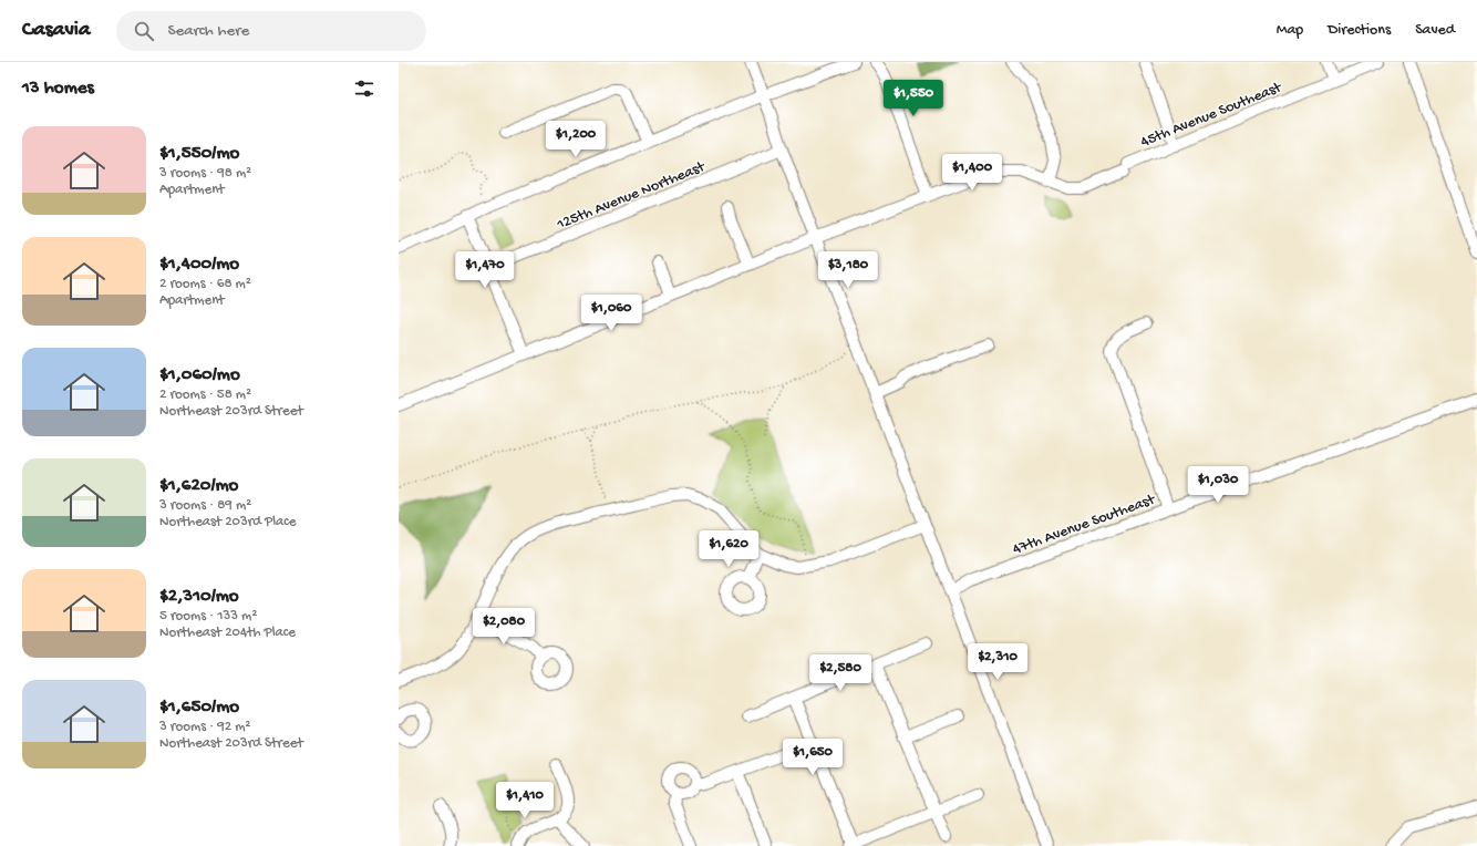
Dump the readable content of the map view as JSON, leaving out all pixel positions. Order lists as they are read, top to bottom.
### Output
{
  "streets": {
    "street": ["45th Avenue Southeast", "125th Avenue Northeast", "47th Avenue Southeast"]
  },
  "page": {
    "header": "Casavia",
    "search": "Search here",
    "nav": ["Map", "Directions", "Saved"],
    "heading": "13 homes",
    "price": [
      "$1,550",
      "$1,200",
      "$1,400",
      "$1,470",
      "$3,180",
      "$1,060",
      "$1,030",
      "$1,620",
      "$2,080",
      "$2,310",
      "$2,580",
      "$1,650",
      "$1,410"
    ],
    "list": [
      {
        "name": "$1,550/mo",
        "note": "3 rooms · 98 m² · Apartment"
      },
      {
        "name": "$1,400/mo",
        "note": "2 rooms · 68 m² · Apartment"
      },
      {
        "name": "$1,060/mo",
        "note": "2 rooms · 58 m² · Northeast 203rd Street"
      },
      {
        "name": "$1,620/mo",
        "note": "3 rooms · 89 m² · Northeast 203rd Place"
      },
      {
        "name": "$2,310/mo",
        "note": "5 rooms · 133 m² · Northeast 204th Place"
      },
      {
        "name": "$1,650/mo",
        "note": "3 rooms · 92 m² · Northeast 203rd Street"
      }
    ]
  }
}
